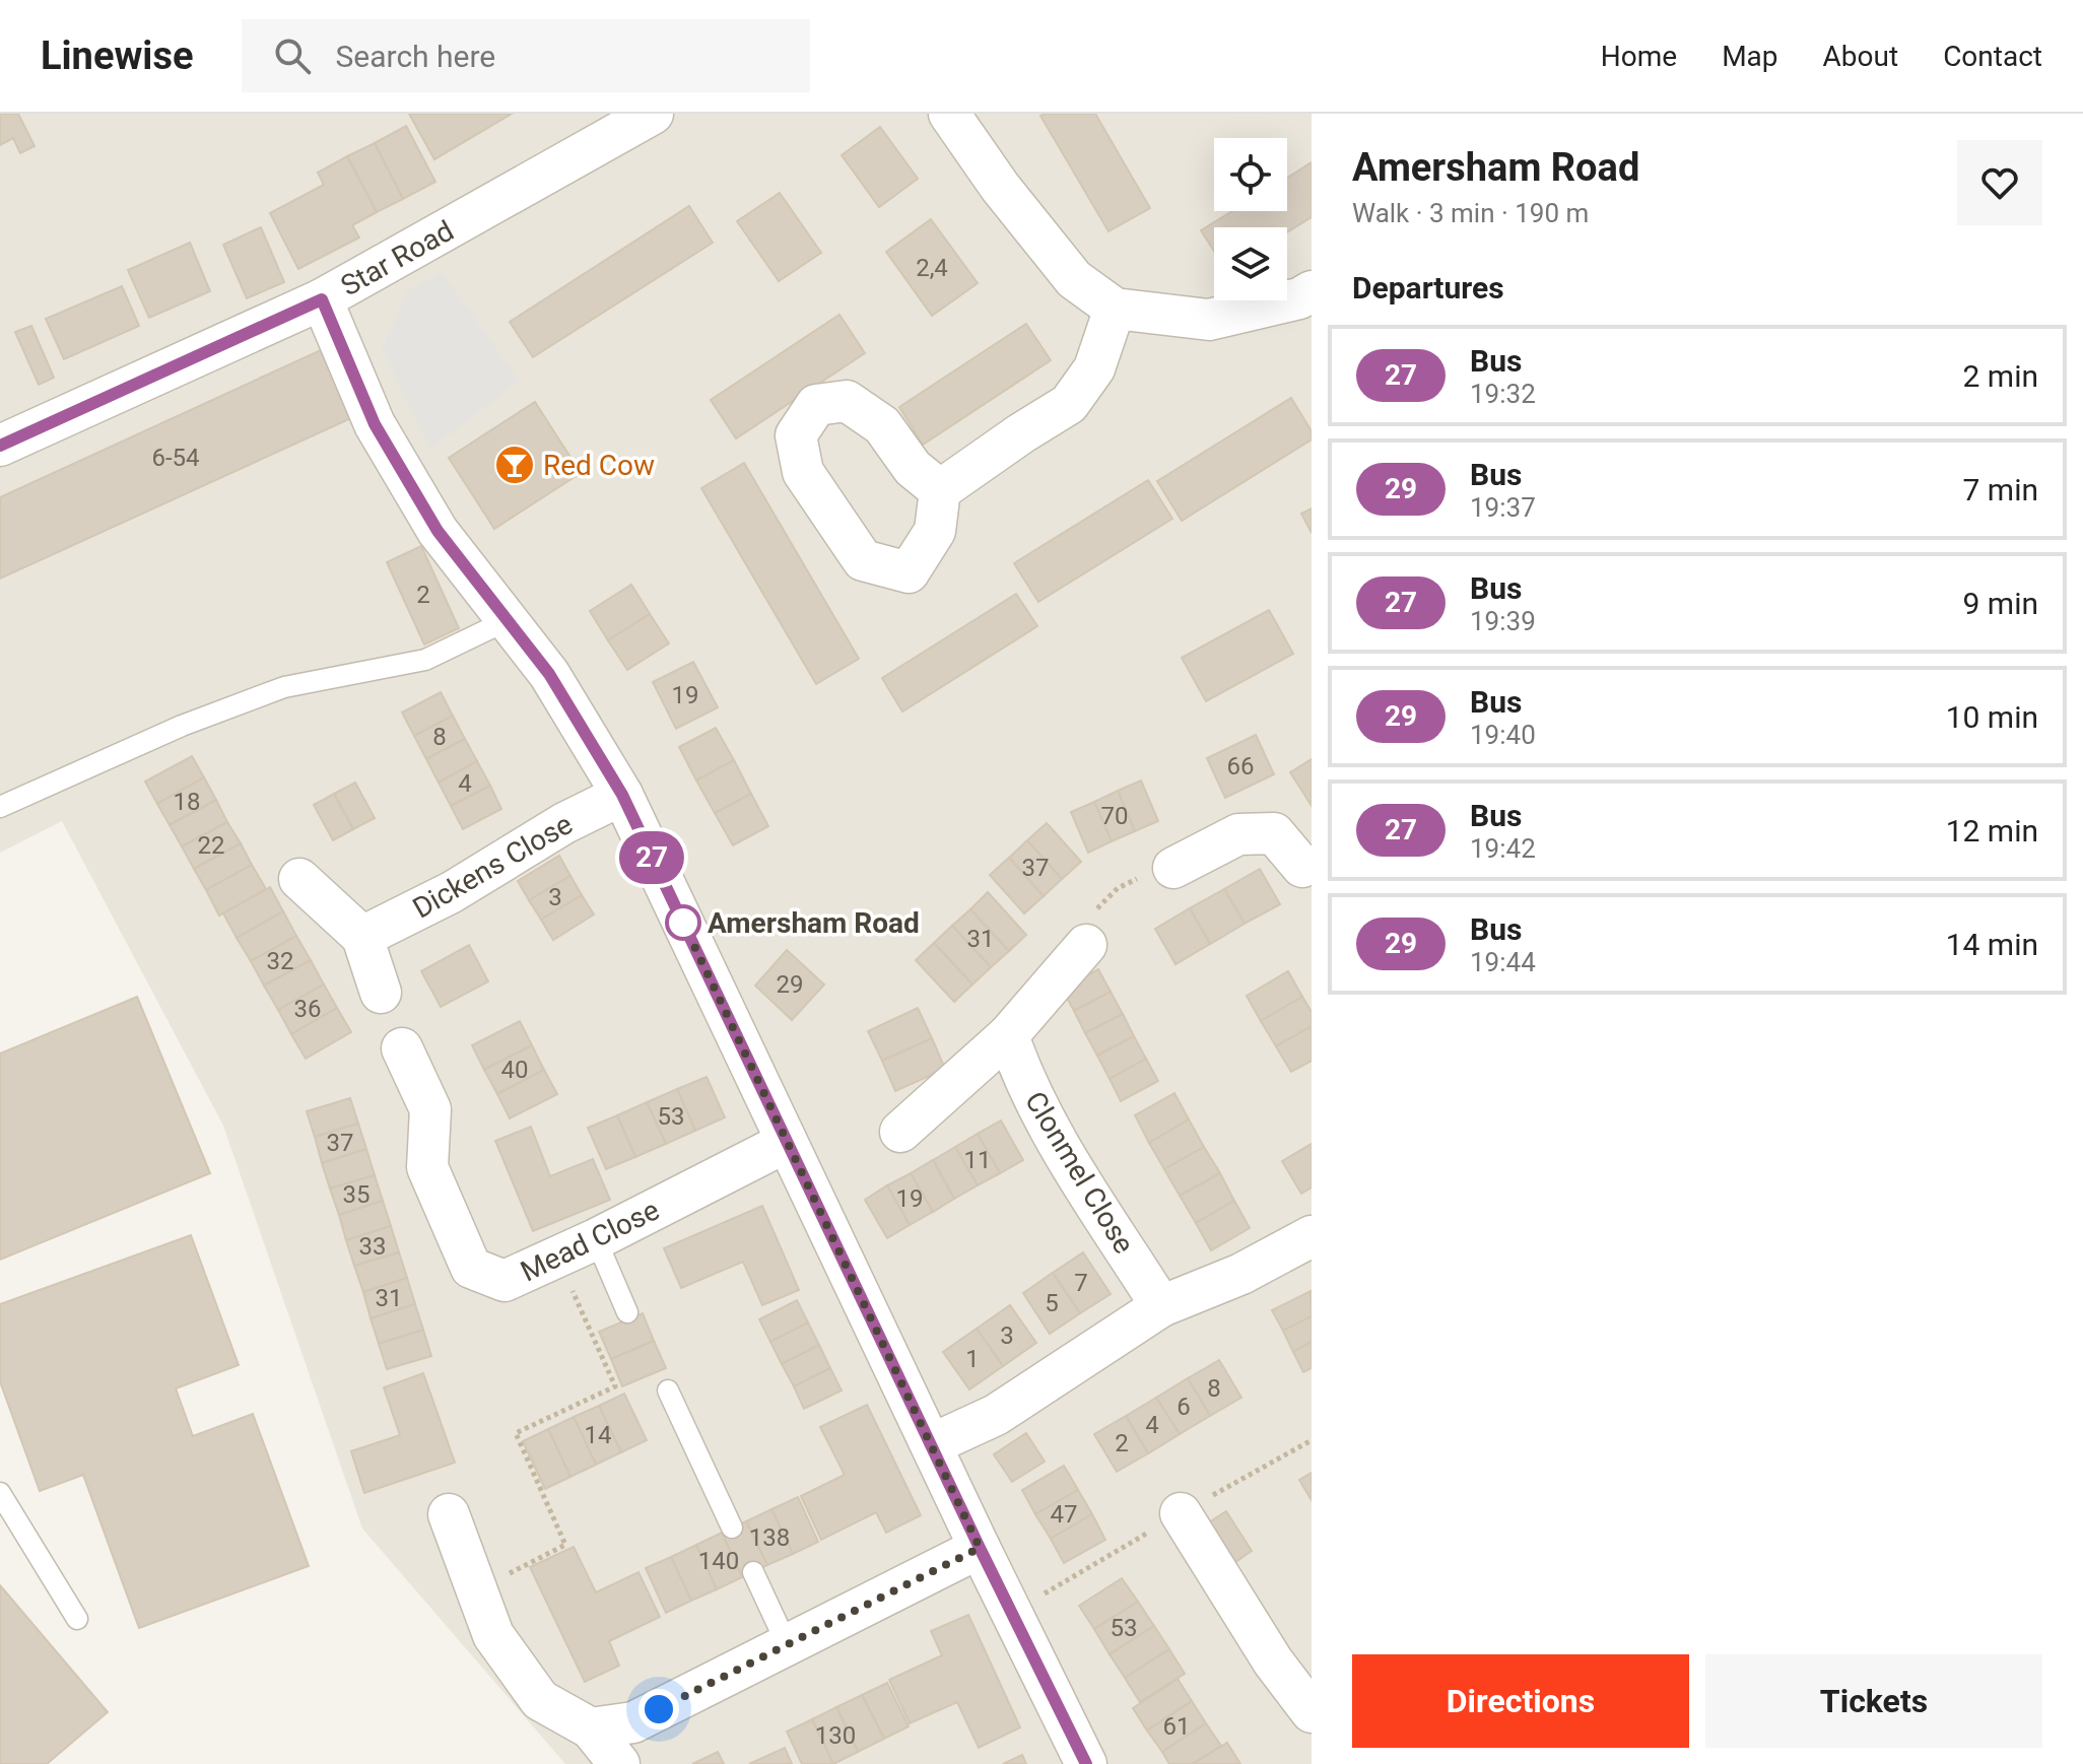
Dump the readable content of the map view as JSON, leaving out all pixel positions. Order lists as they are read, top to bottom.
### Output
{
  "streets": {
    "street": [
      "Star Road",
      "Dickens Close",
      "Clonmel Close",
      "Mead Close"
    ]
  },
  "places": {
    "bar": ["Red Cow"],
    "other": ["Amersham Road"]
  },
  "lines": ["bus line 27"],
  "house_numbers": [
    "2,4",
    "6-54",
    "2",
    "19",
    "8",
    "66",
    "4",
    "18",
    "70",
    "22",
    "37",
    "3",
    "31",
    "32",
    "29",
    "36",
    "40",
    "53",
    "37",
    "11",
    "35",
    "19",
    "33",
    "7",
    "31",
    "5",
    "3",
    "1",
    "8",
    "6",
    "4",
    "14",
    "2",
    "47",
    "138",
    "140",
    "53",
    "61",
    "130"
  ],
  "page": {
    "header": "Linewise",
    "search": "Search here",
    "nav": [
      "Home",
      "Map",
      "About",
      "Contact"
    ],
    "on_map": "27",
    "heading": [
      ["Amersham Road", "Walk · 3 min · 190 m"],
      "Departures"
    ],
    "list": [
      {
        "mark": "27",
        "name": "Bus",
        "note": "19:32",
        "value": "2 min"
      },
      {
        "mark": "29",
        "name": "Bus",
        "note": "19:37",
        "value": "7 min"
      },
      {
        "mark": "27",
        "name": "Bus",
        "note": "19:39",
        "value": "9 min"
      },
      {
        "mark": "29",
        "name": "Bus",
        "note": "19:40",
        "value": "10 min"
      },
      {
        "mark": "27",
        "name": "Bus",
        "note": "19:42",
        "value": "12 min"
      },
      {
        "mark": "29",
        "name": "Bus",
        "note": "19:44",
        "value": "14 min"
      }
    ],
    "buttons": ["Directions", "Tickets"]
  }
}
